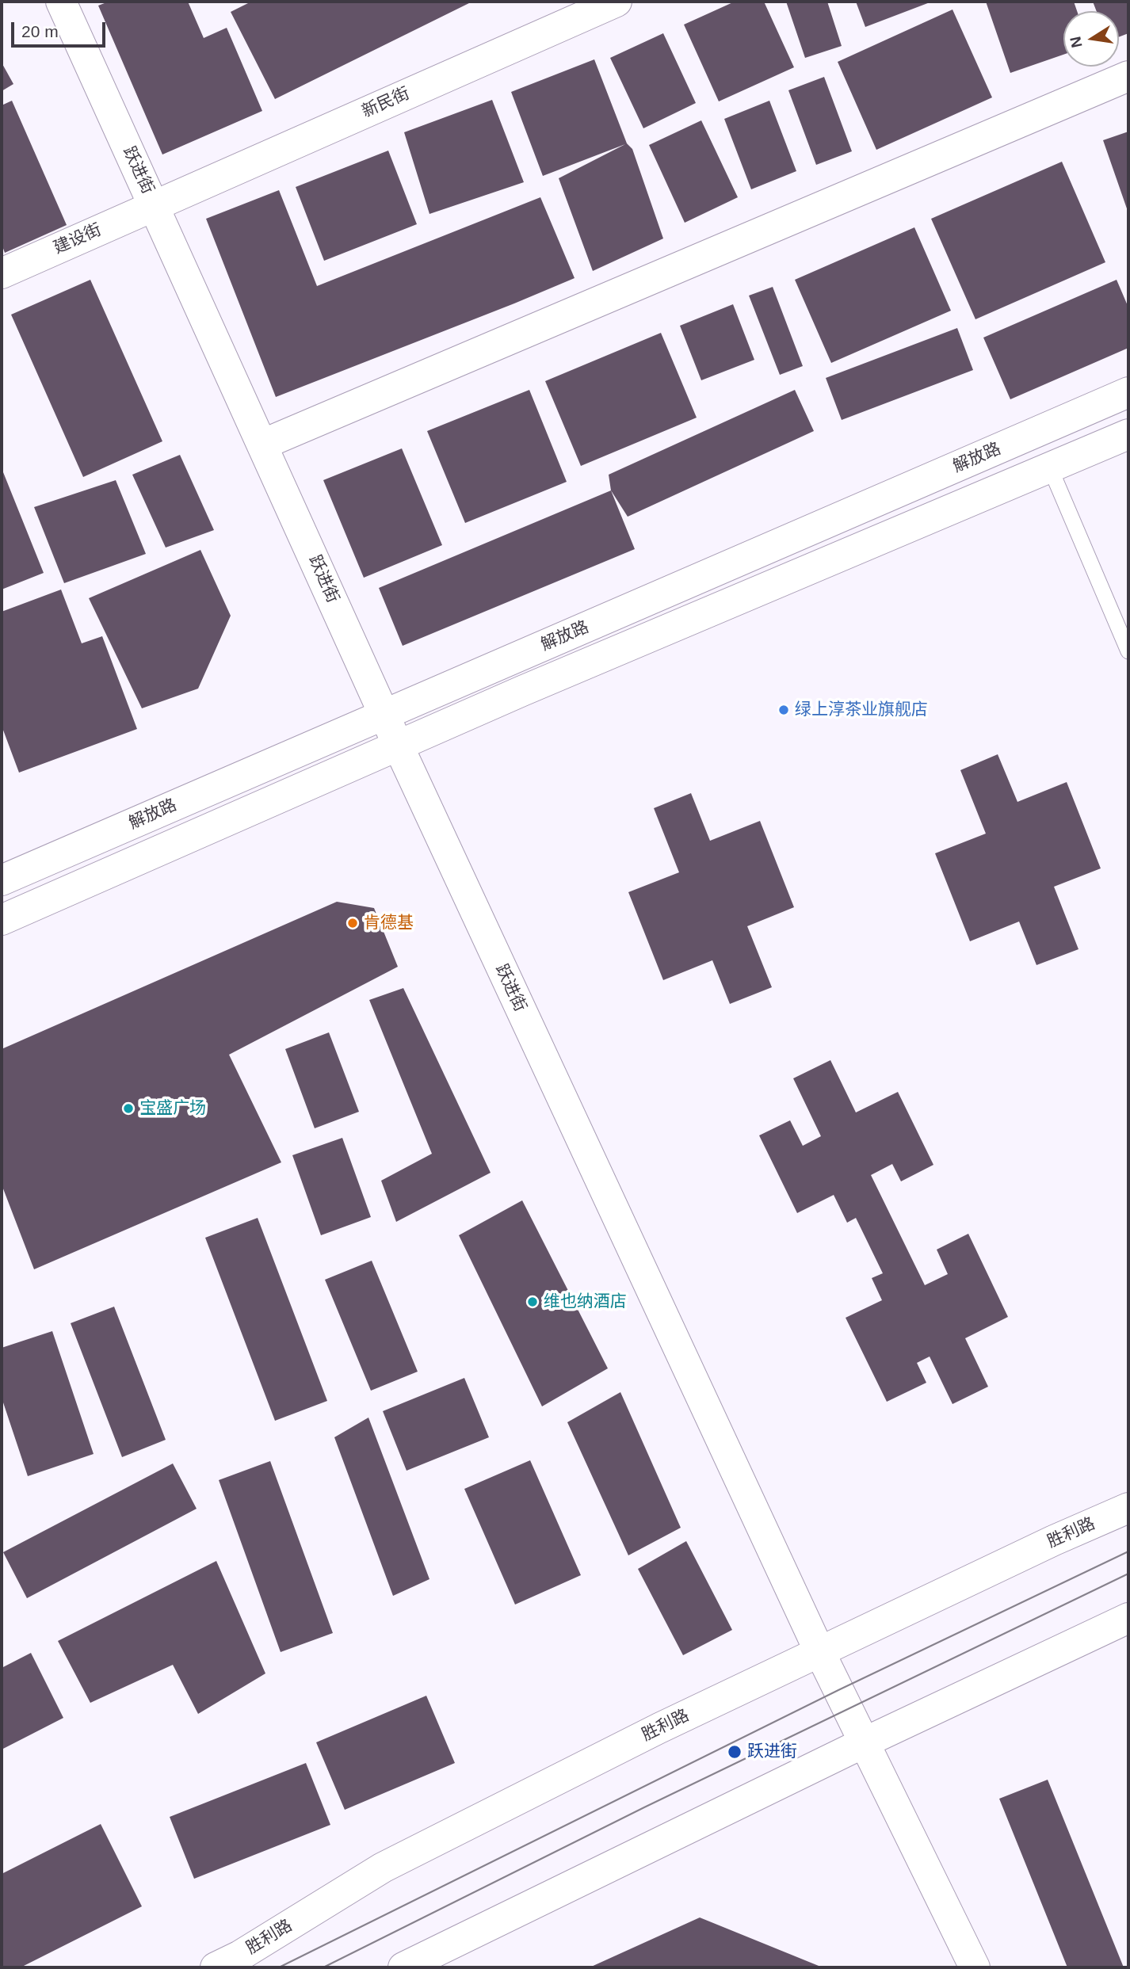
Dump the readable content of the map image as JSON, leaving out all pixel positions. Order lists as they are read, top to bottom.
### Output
{
  "streets": {
    "main road": [
      "新民街",
      "跃进街",
      "建设街",
      "解放路",
      "胜利路"
    ]
  },
  "crossings": [
    ["新民街", "跃进街"],
    ["新民街", "建设街"],
    ["跃进街", "建设街"],
    ["跃进街", "解放路"],
    ["跃进街", "胜利路"]
  ],
  "places": [
    "绿上淳茶业旗舰店",
    "肯德基",
    "宝盛广场",
    "维也纳酒店",
    "跃进街"
  ],
  "scale_bar": "20 m",
  "north": "left"
}
